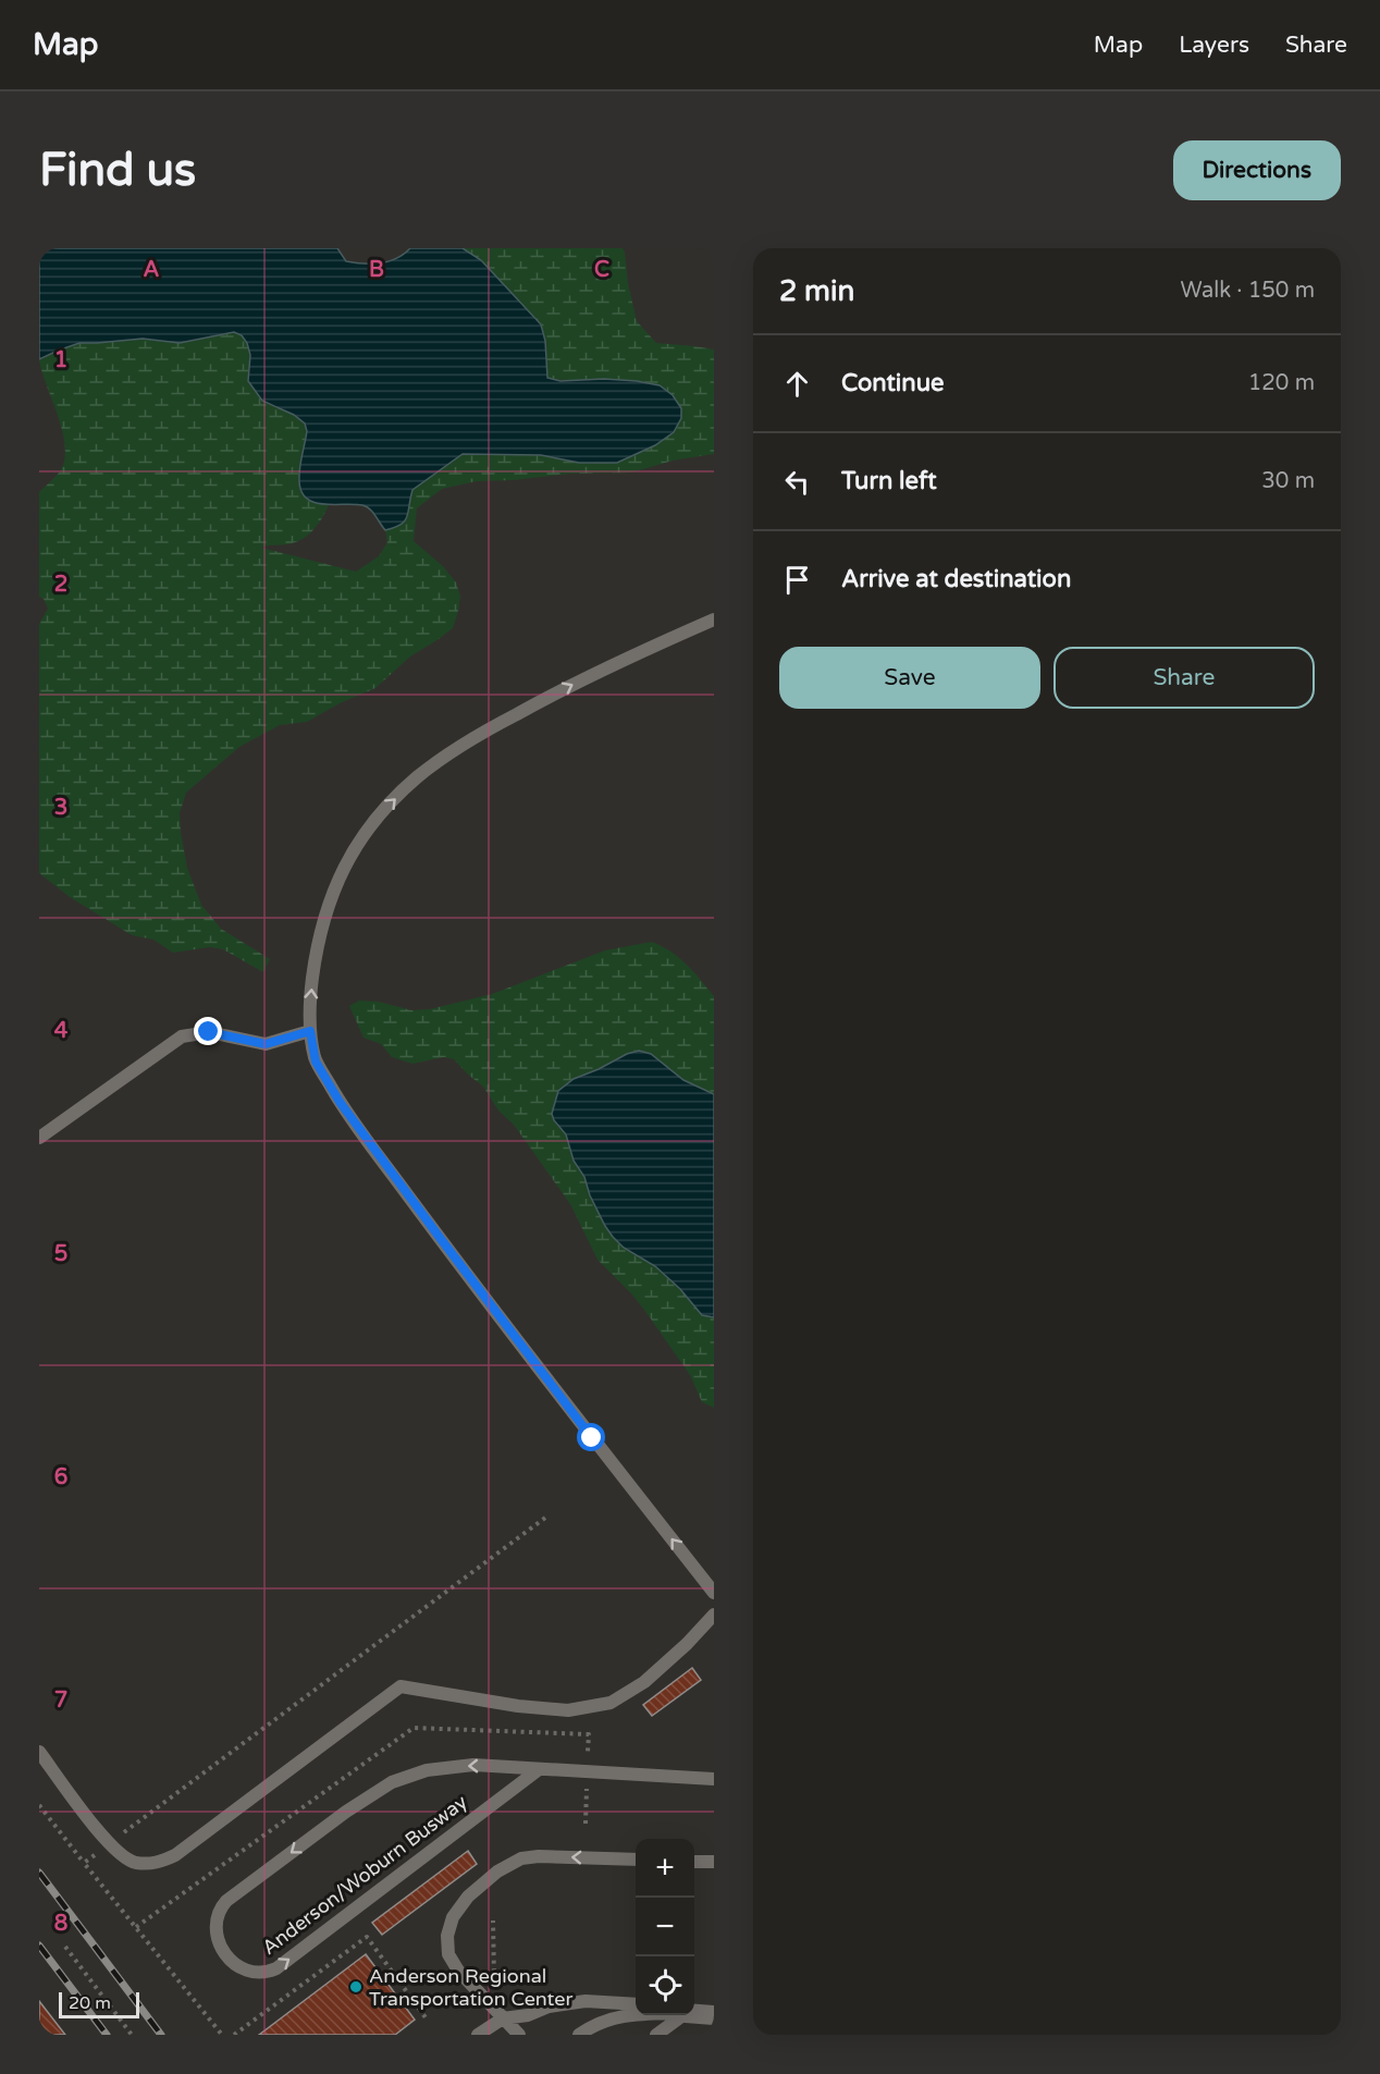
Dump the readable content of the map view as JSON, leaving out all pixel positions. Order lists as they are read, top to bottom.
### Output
{
  "streets": {
    "lane": ["Anderson/Woburn Busway"]
  },
  "places": ["Anderson Regional Transportation Center"],
  "scale_bar": "20 m",
  "page": {
    "header": "Map",
    "nav": ["Map", "Layers", "Share"],
    "buttons": [
      "Directions",
      ["Save", "Share"]
    ],
    "title": "Find us",
    "heading": ["2 min", "Walk · 150 m"],
    "list": [
      ["Continue", "120 m"],
      ["Turn left", "30 m"],
      "Arrive at destination"
    ],
    "map_buttons": ["+", "−"],
    "scale": "20 m"
  },
  "grid": {
    "columns": ["A", "B", "C"],
    "rows": [
      "1",
      "2",
      "3",
      "4",
      "5",
      "6",
      "7",
      "8"
    ]
  }
}
